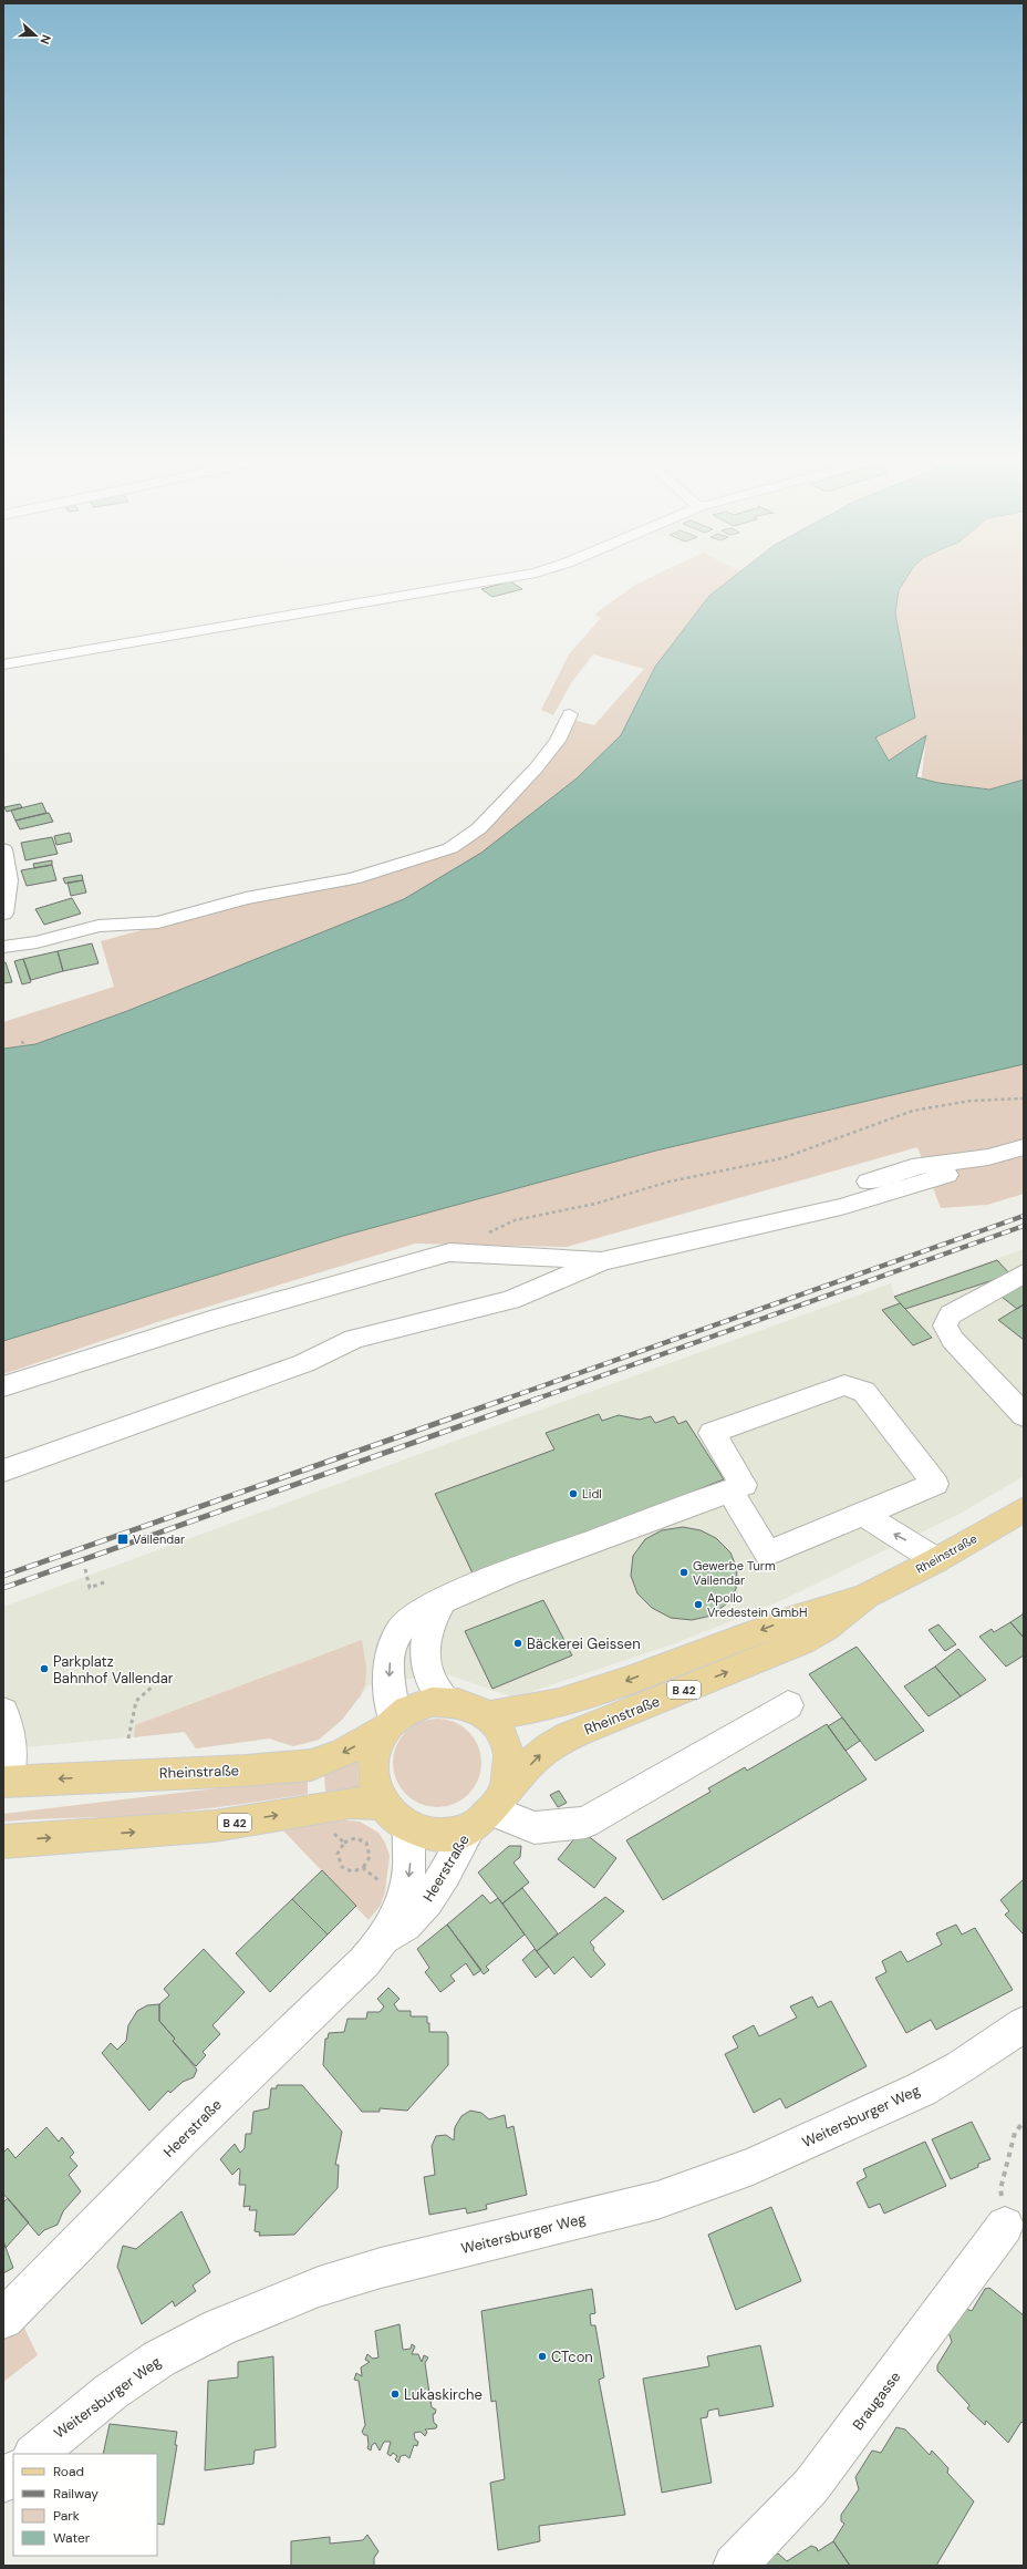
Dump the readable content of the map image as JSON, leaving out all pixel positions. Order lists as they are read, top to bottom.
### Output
{
  "streets": {
    "main road": ["Rheinstraße", "B 42"],
    "street": ["Heerstraße", "Weitersburger Weg", "Braugasse"]
  },
  "crossings": [
    ["Rheinstraße", "B 42"],
    ["Rheinstraße", "Heerstraße"],
    ["B 42", "Heerstraße"]
  ],
  "places": {
    "other": [
      "Lidl",
      "Gewerbe Turm Vallendar",
      "Apollo Vredestein GmbH",
      "Bäckerei Geissen",
      "Parkplatz Bahnhof Vallendar",
      "CTcon",
      "Lukaskirche"
    ],
    "transit": ["Vallendar"]
  },
  "legend": [
    "Road",
    "Railway",
    "Park",
    "Water"
  ],
  "north": "right"
}
